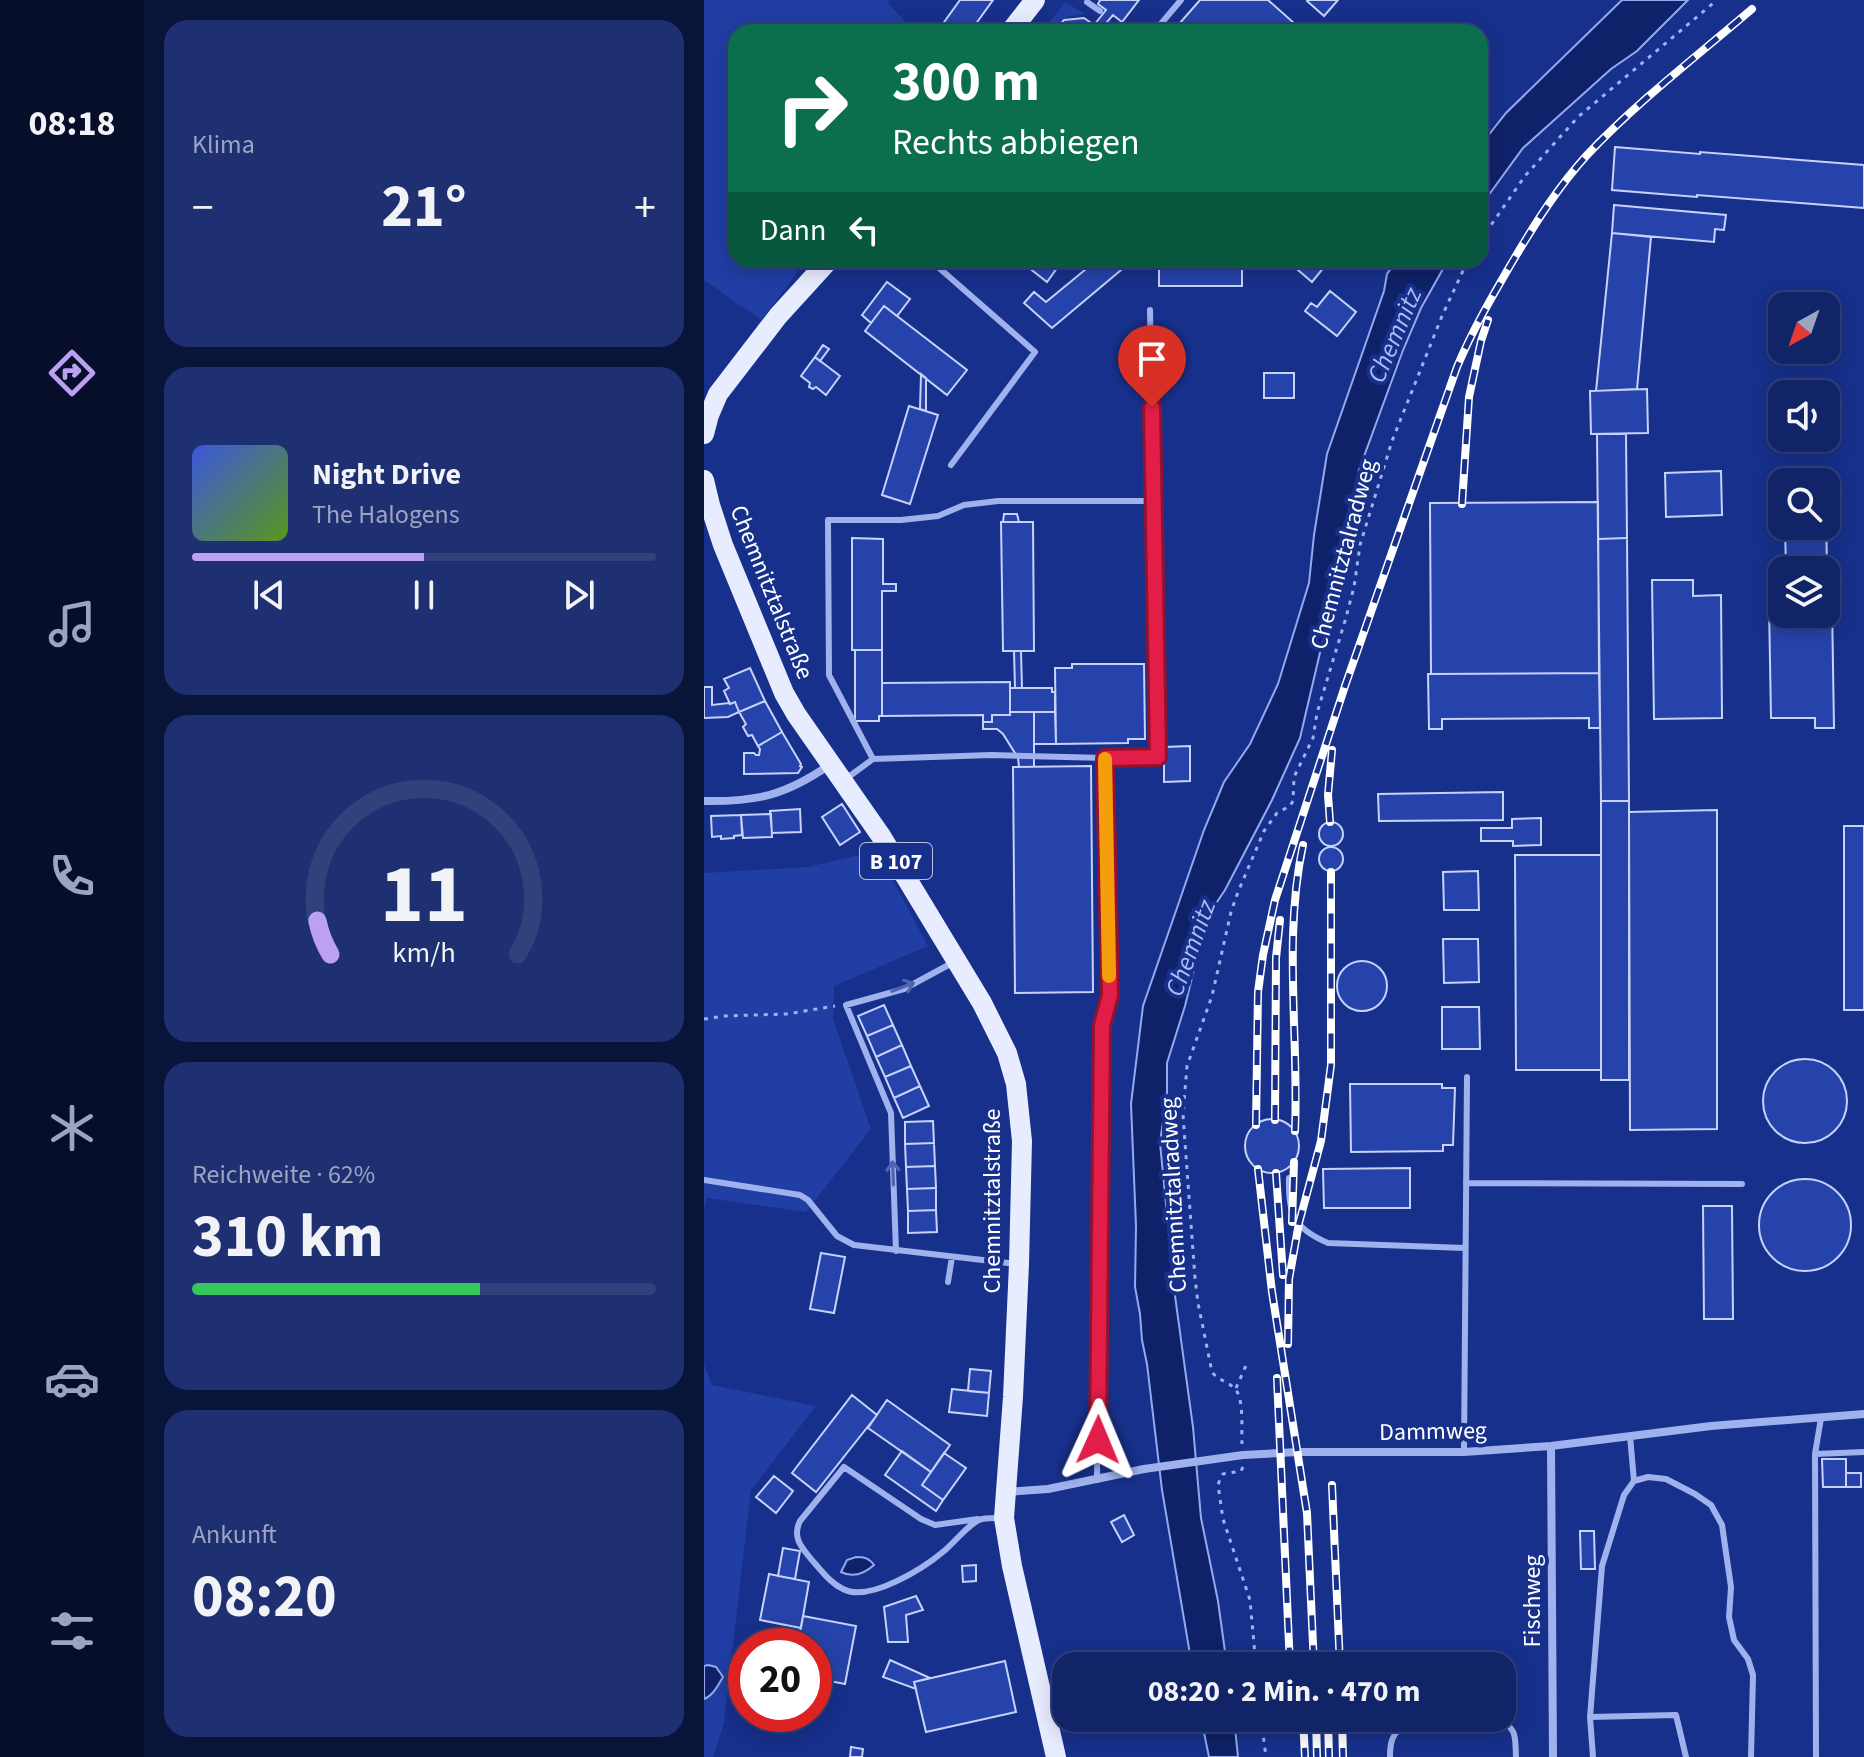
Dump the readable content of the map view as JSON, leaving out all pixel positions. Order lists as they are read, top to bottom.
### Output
{
  "streets": {
    "main road": ["Chemnitztalstraße", "B 107"],
    "street": ["Dammweg", "Fischweg"],
    "path": ["Chemnitztalradweg"]
  },
  "crossings": [
    ["Chemnitztalstraße", "Dammweg"],
    ["Dammweg", "Fischweg"]
  ],
  "water": ["Chemnitz"],
  "north": "bottom left",
  "page": {
    "tabs": "08:18",
    "tile": [
      "Klima",
      ["Reichweite · 62%", "310 km"],
      ["Ankunft", "08:20"]
    ],
    "turn": ["300 m", "Rechts abbiegen"],
    "heat": ["−", "21°", "+"],
    "then": "Dann",
    "song": ["Night Drive", "The Halogens"],
    "limit": "20",
    "trip": "08:20 · 2 Min. · 470 m",
    "gauge": ["11", "km/h"]
  }
}
